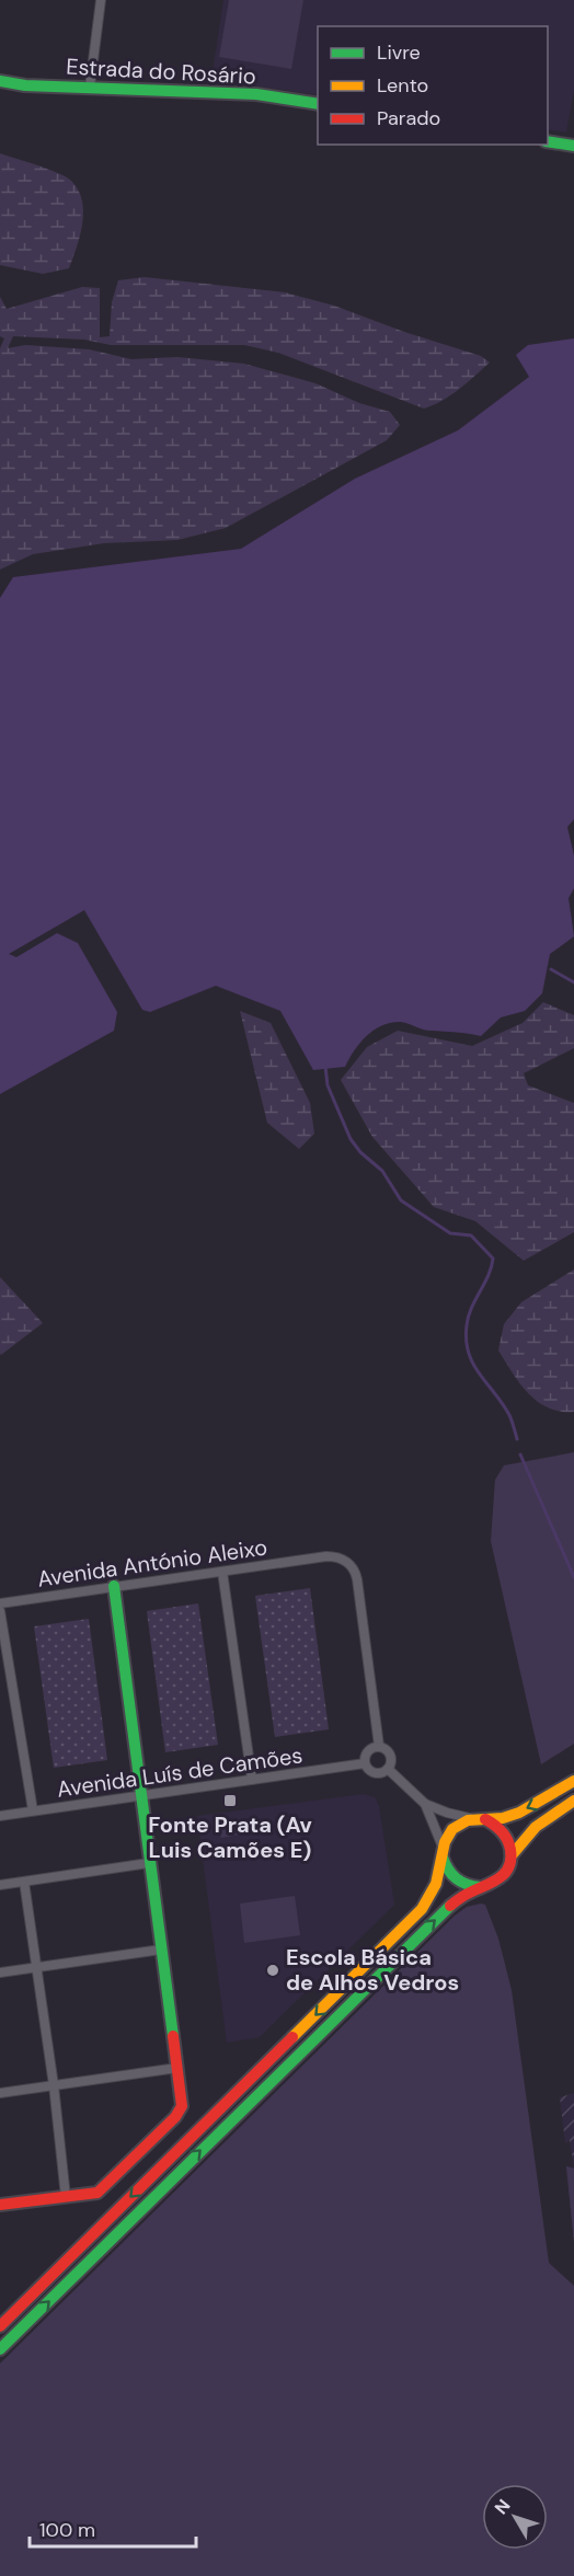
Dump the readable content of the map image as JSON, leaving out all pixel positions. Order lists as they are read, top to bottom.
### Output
{
  "streets": {
    "main road": ["Estrada do Rosário"],
    "street": ["Avenida António Aleixo", "Avenida Luís de Camões"]
  },
  "crossings": [
    ["Avenida António Aleixo", "Avenida Luís de Camões"]
  ],
  "places": {
    "transit": ["Fonte Prata (Av Luis Camões E)"],
    "other": ["Escola Básica de Alhos Vedros"]
  },
  "legend": ["Livre", "Lento", "Parado"],
  "scale_bar": "100 m",
  "north": "top left"
}
